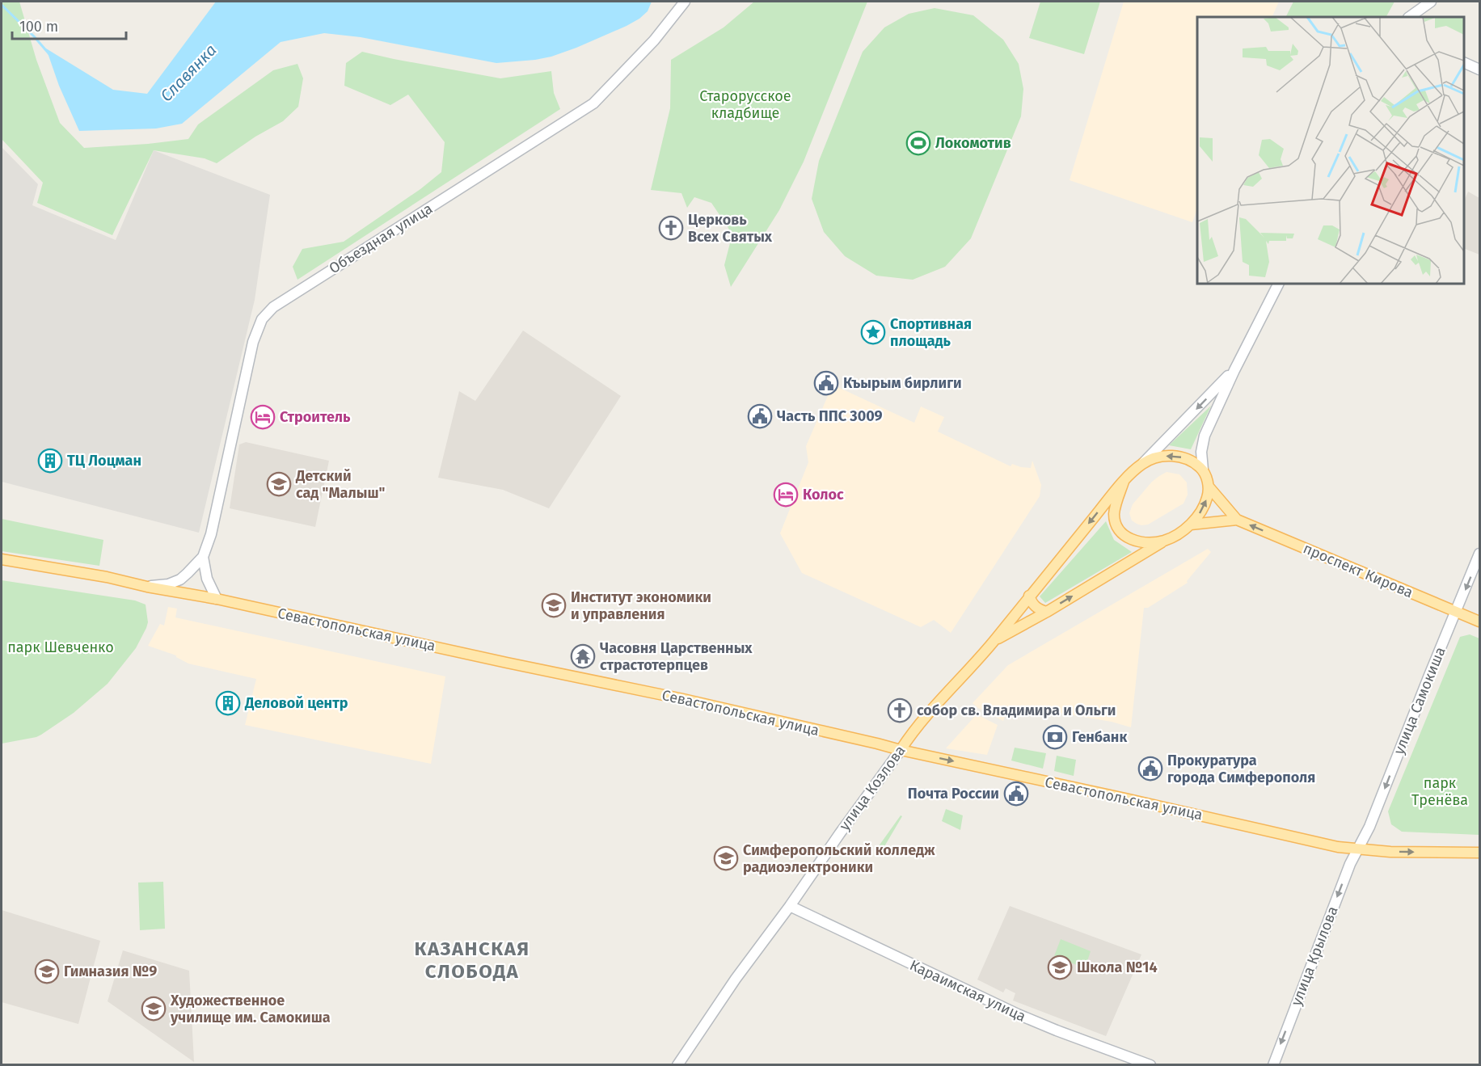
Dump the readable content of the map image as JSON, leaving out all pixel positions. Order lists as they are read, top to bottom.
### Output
{
  "streets": {
    "main road": [
      "Объездная улица",
      "проспект Кирова",
      "Севастопольская улица",
      "улица Самокиша",
      "улица Козлова",
      "улица Крылова",
      "Караимская улица"
    ]
  },
  "crossings": [
    ["Объездная улица", "Севастопольская улица"],
    ["проспект Кирова", "улица Самокиша"],
    ["проспект Кирова", "улица Козлова"],
    ["Севастопольская улица", "улица Самокиша"],
    ["Севастопольская улица", "улица Козлова"],
    ["Севастопольская улица", "улица Крылова"],
    ["улица Самокиша", "улица Крылова"],
    ["улица Козлова", "Караимская улица"]
  ],
  "one_way": [
    "проспект Кирова",
    "Севастопольская улица",
    "улица Самокиша",
    "улица Крылова"
  ],
  "districts": ["КАЗАНСКАЯ СЛОБОДА"],
  "water": ["Славянка"],
  "parks": ["Старорусское кладбище", "парк Шевченко", "парк Тренёва"],
  "places": {
    "sports": ["Локомотив"],
    "church": ["Церковь Всех Святых", "собор св. Владимира и Ольги"],
    "place": ["Спортивная площадь"],
    "public building": [
      "Къырым бирлиги",
      "Часть ППС 3009",
      "Прокуратура города Симферополя",
      "Почта России"
    ],
    "hotel": ["Строитель", "Колос"],
    "building": ["ТЦ Лоцман", "Деловой центр"],
    "school or university": [
      "Детский сад \"Малыш\"",
      "Институт экономики и управления",
      "Симферопольский колледж радиоэлектроники",
      "Школа №14",
      "Гимназия №9",
      "Художественное училище им. Самокиша"
    ],
    "temple": ["Часовня Царственных страстотерпцев"],
    "bank": ["Генбанк"]
  },
  "scale_bar": "100 m"
}
